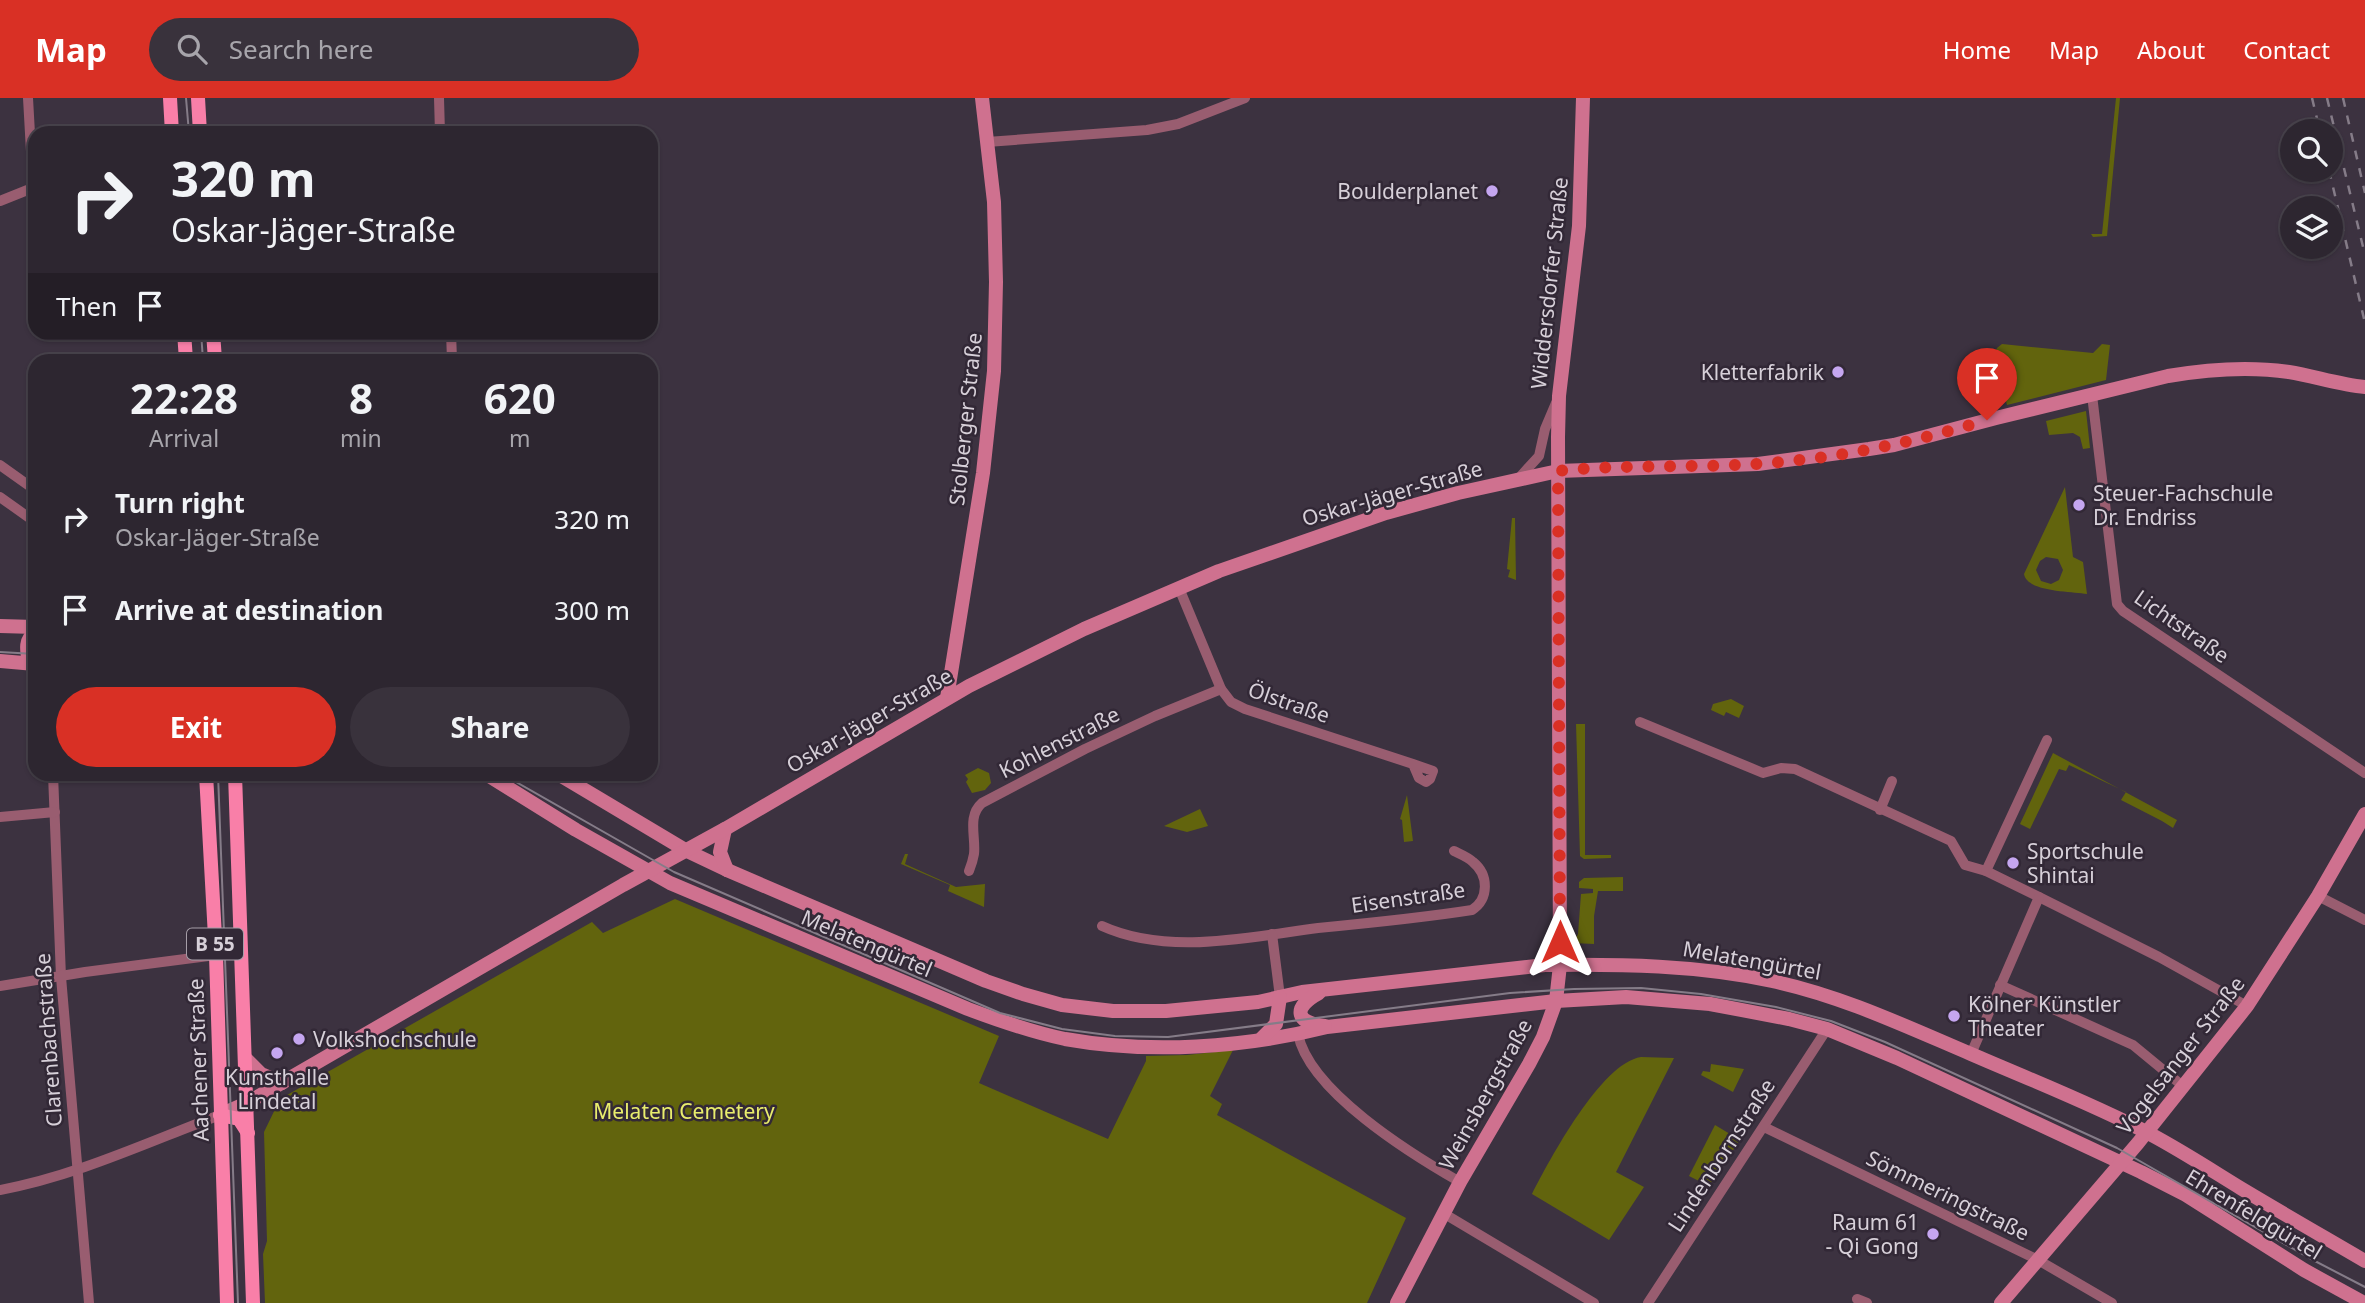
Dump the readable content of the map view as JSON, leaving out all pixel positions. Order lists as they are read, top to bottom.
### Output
{
  "streets": {
    "main road": [
      "Widdersdorfer Straße",
      "Stolberger Straße",
      "Oskar-Jäger-Straße",
      "Melatengürtel",
      "B 55",
      "Vogelsanger Straße",
      "Aachener Straße",
      "Weinsbergstraße",
      "Ehrenfeldgürtel"
    ],
    "street": [
      "Lichtstraße",
      "Ölstraße",
      "Kohlenstraße",
      "Eisenstraße",
      "Clarenbachstraße",
      "Lindenbornstraße",
      "Sömmeringstraße"
    ]
  },
  "crossings": [
    ["Widdersdorfer Straße", "Oskar-Jäger-Straße"],
    ["Widdersdorfer Straße", "Weinsbergstraße"],
    ["Stolberger Straße", "Oskar-Jäger-Straße"],
    ["Oskar-Jäger-Straße", "Lichtstraße"],
    ["Oskar-Jäger-Straße", "Ölstraße"],
    ["Oskar-Jäger-Straße", "Melatengürtel"],
    ["Oskar-Jäger-Straße", "B 55"],
    ["Oskar-Jäger-Straße", "Aachener Straße"],
    ["Oskar-Jäger-Straße", "Weinsbergstraße"],
    ["Ölstraße", "Kohlenstraße"],
    ["Melatengürtel", "Vogelsanger Straße"],
    ["Melatengürtel", "Weinsbergstraße"],
    ["Melatengürtel", "Lindenbornstraße"],
    ["Melatengürtel", "Ehrenfeldgürtel"],
    ["Vogelsanger Straße", "Sömmeringstraße"],
    ["Vogelsanger Straße", "Ehrenfeldgürtel"],
    ["Lindenbornstraße", "Sömmeringstraße"]
  ],
  "parks": ["Melaten Cemetery"],
  "places": [
    "Boulderplanet",
    "Kletterfabrik",
    "Steuer-Fachschule Dr. Endriss",
    "Sportschule Shintai",
    "Kölner Künstler Theater",
    "Volkshochschule",
    "Kunsthalle Lindetal",
    "Raum 61 - Qi Gong"
  ],
  "page": {
    "header": "Map",
    "search": "Search here",
    "nav": [
      "Home",
      "Map",
      "About",
      "Contact"
    ],
    "turn": ["320 m", "Oskar-Jäger-Straße"],
    "then": "Then",
    "eta": [
      "22:28",
      "Arrival",
      "8",
      "min",
      "620",
      "m"
    ],
    "list": [
      {
        "name": "Turn right",
        "note": "Oskar-Jäger-Straße",
        "value": "320 m"
      },
      {
        "name": "Arrive at destination",
        "value": "300 m"
      }
    ],
    "buttons": ["Exit", "Share"]
  }
}
